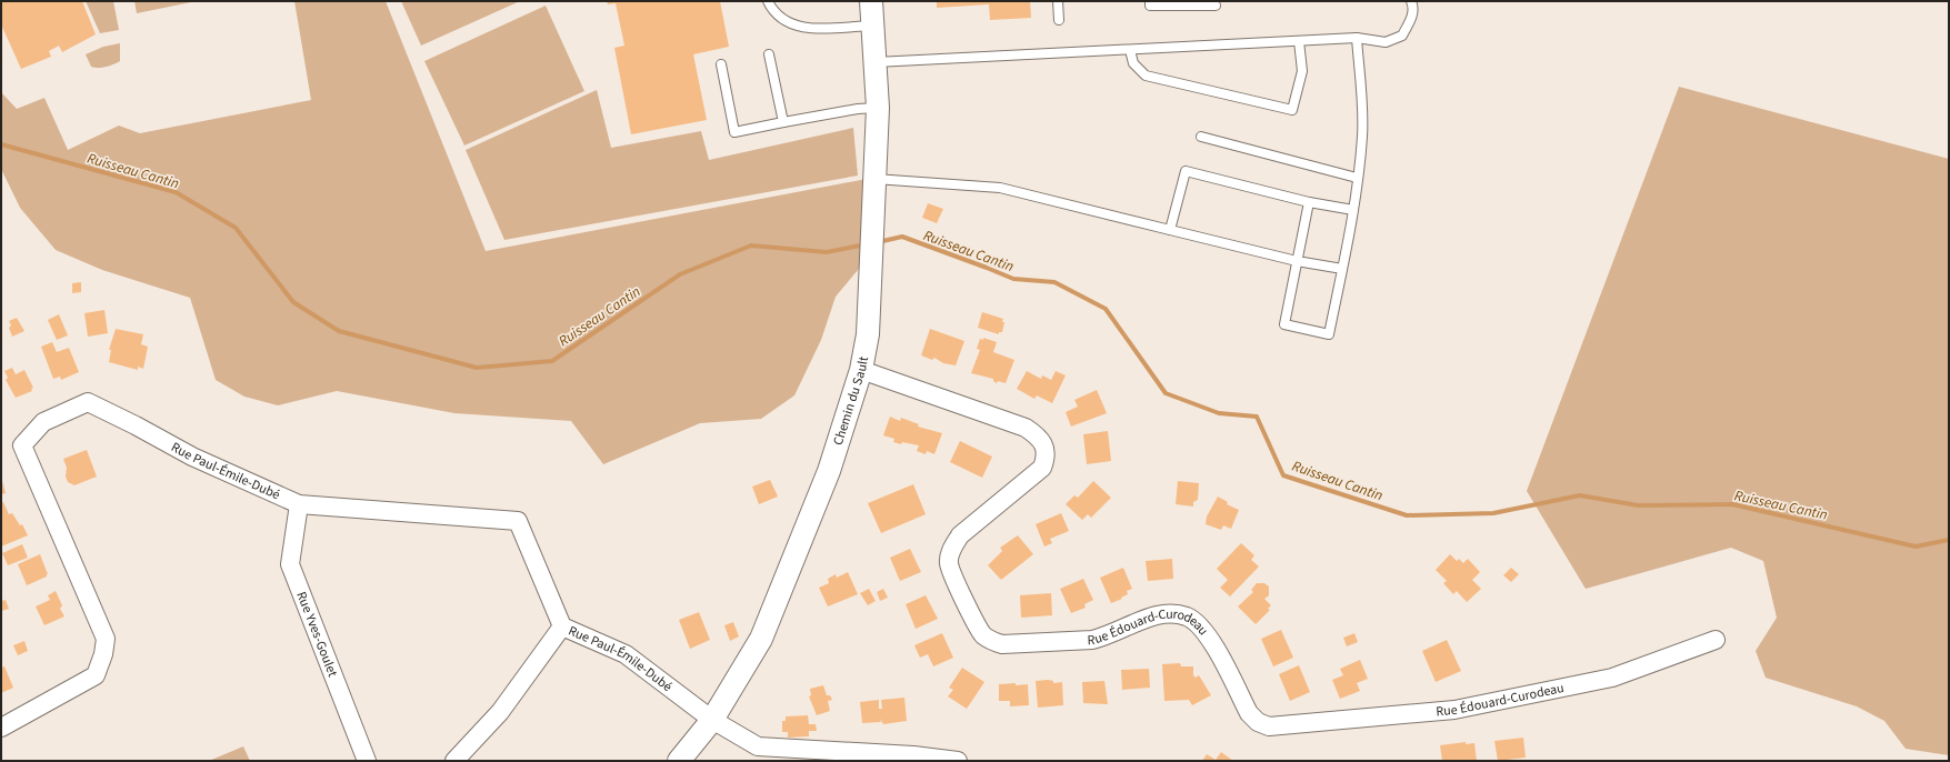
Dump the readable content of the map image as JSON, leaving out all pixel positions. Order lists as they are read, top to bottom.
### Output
{
  "streets": {
    "street": [
      "Chemin du Sault",
      "Rue Paul-Émile-Dubé",
      "Rue Yves-Goulet",
      "Rue Édouard-Curodeau"
    ]
  },
  "crossings": [
    ["Chemin du Sault", "Rue Paul-Émile-Dubé"],
    ["Chemin du Sault", "Rue Édouard-Curodeau"],
    ["Rue Paul-Émile-Dubé", "Rue Yves-Goulet"]
  ],
  "water": ["Ruisseau Cantin"]
}
